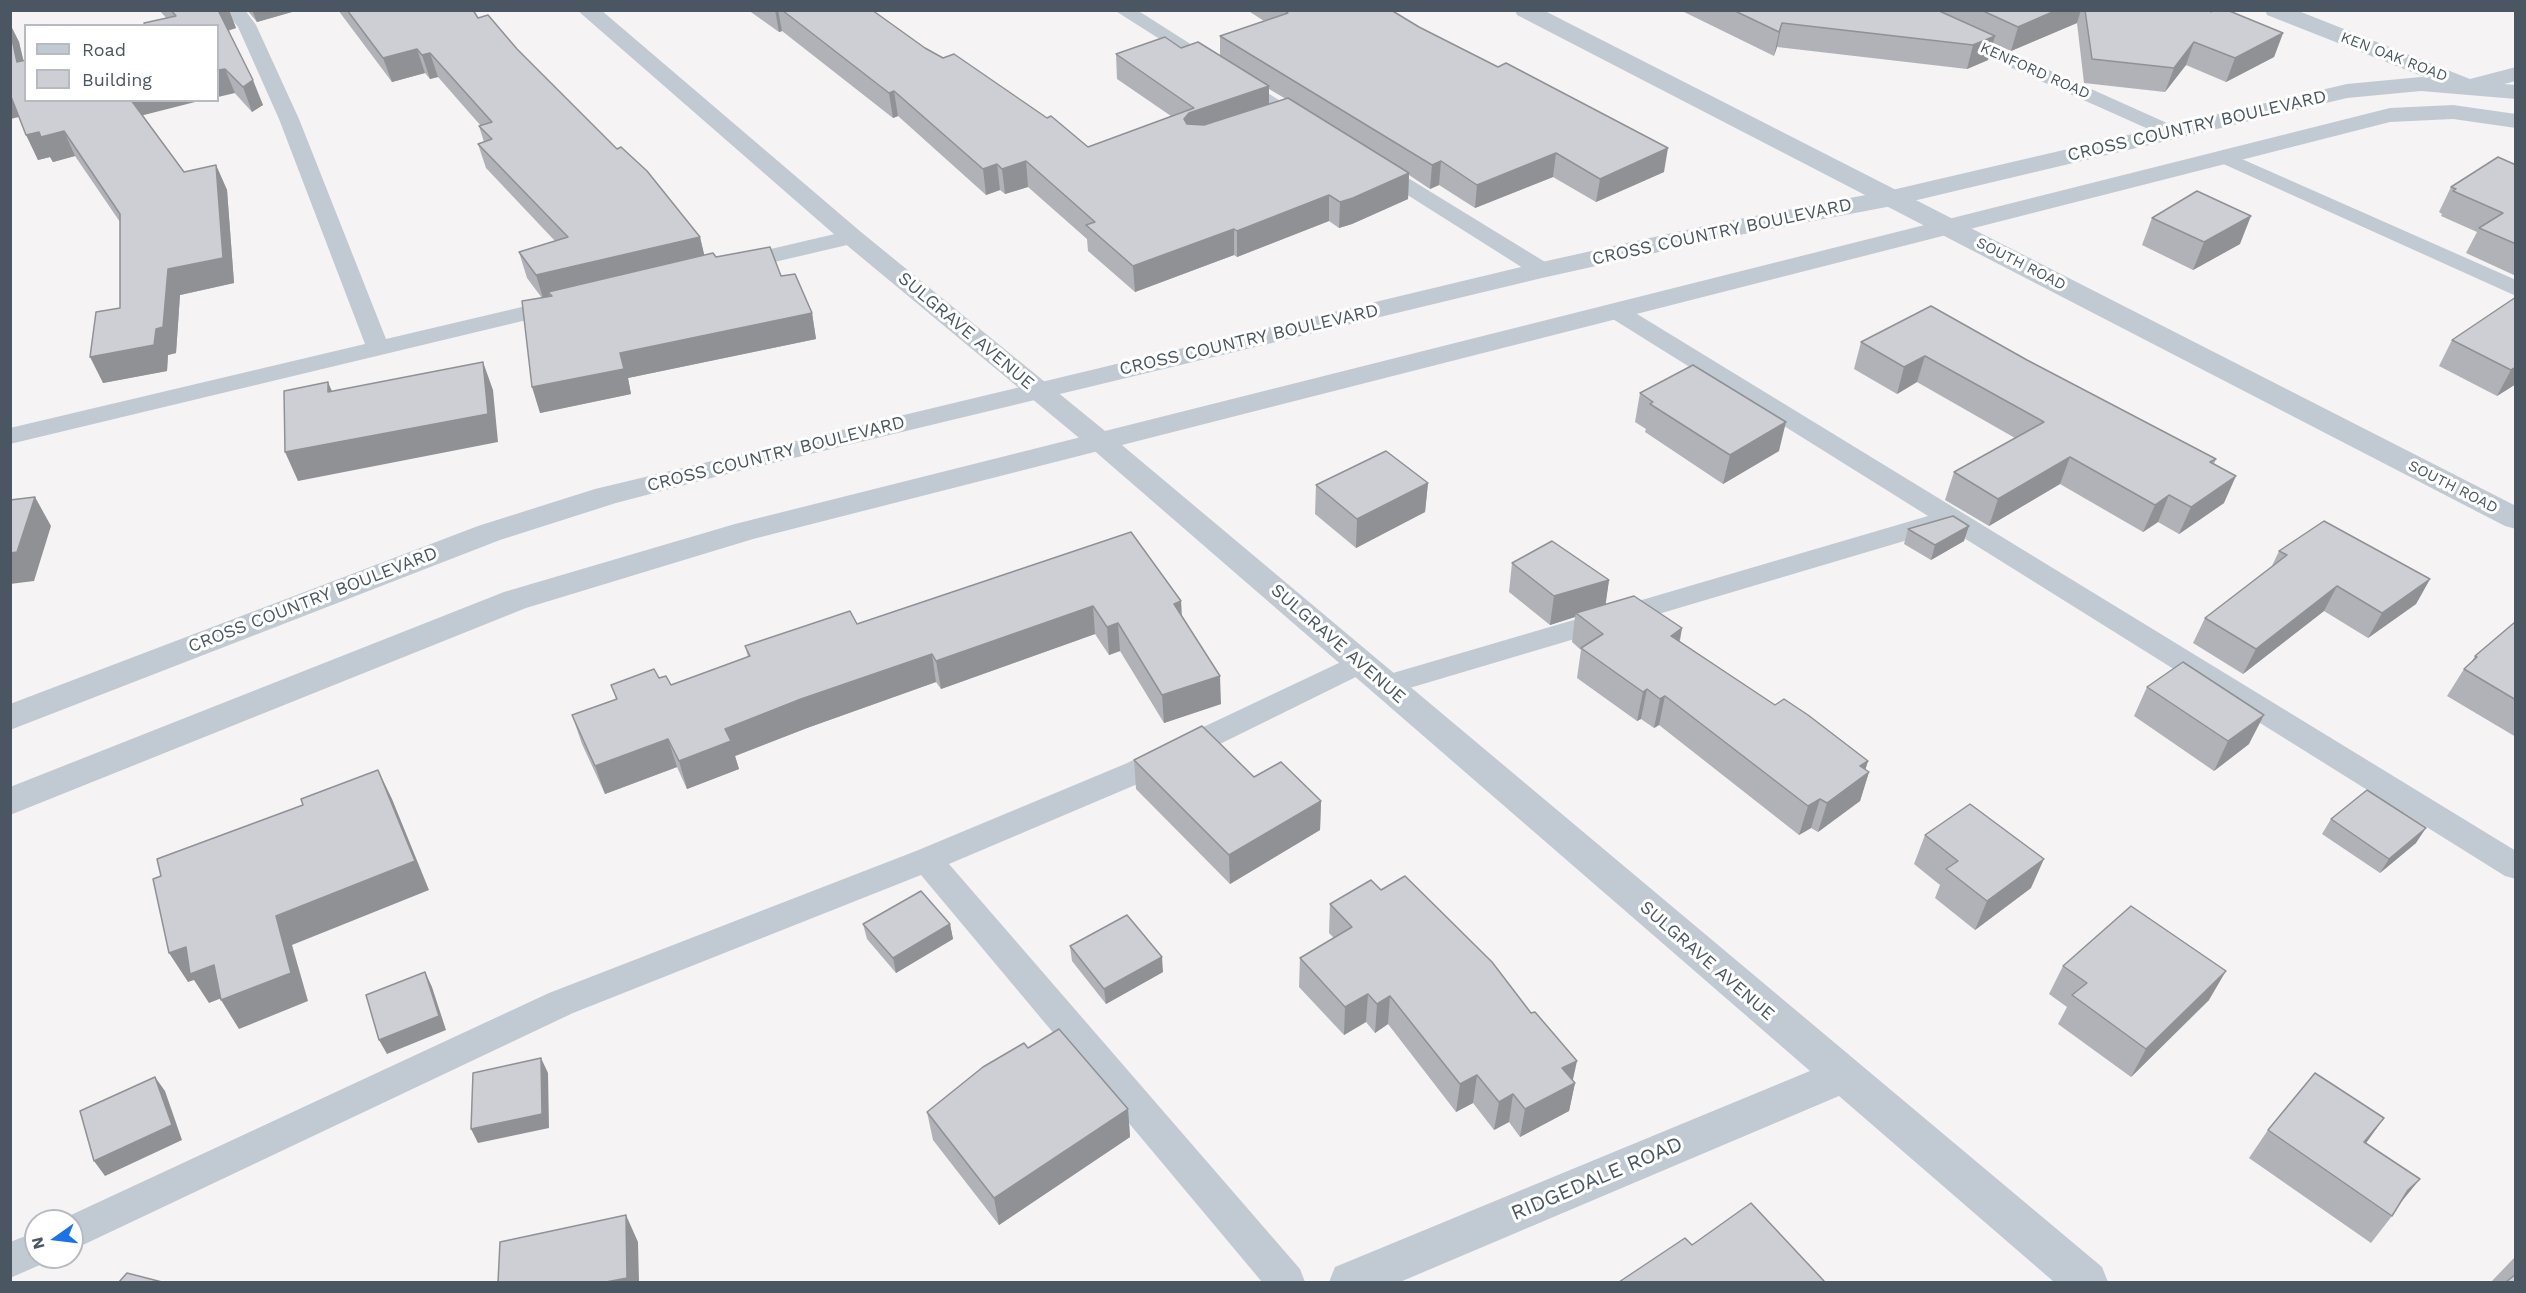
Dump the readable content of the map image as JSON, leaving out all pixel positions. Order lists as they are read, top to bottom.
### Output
{
  "streets": {
    "street": [
      "KEN OAK ROAD",
      "CROSS COUNTRY BOULEVARD",
      "SOUTH ROAD",
      "SULGRAVE AVENUE",
      "RIDGEDALE ROAD"
    ],
    "lane": ["KENFORD ROAD"]
  },
  "crossings": [
    ["KEN OAK ROAD", "CROSS COUNTRY BOULEVARD"],
    ["KENFORD ROAD", "CROSS COUNTRY BOULEVARD"],
    ["CROSS COUNTRY BOULEVARD", "SOUTH ROAD"],
    ["CROSS COUNTRY BOULEVARD", "SULGRAVE AVENUE"],
    ["SULGRAVE AVENUE", "RIDGEDALE ROAD"]
  ],
  "legend": ["Road", "Building"],
  "north": "left"
}
